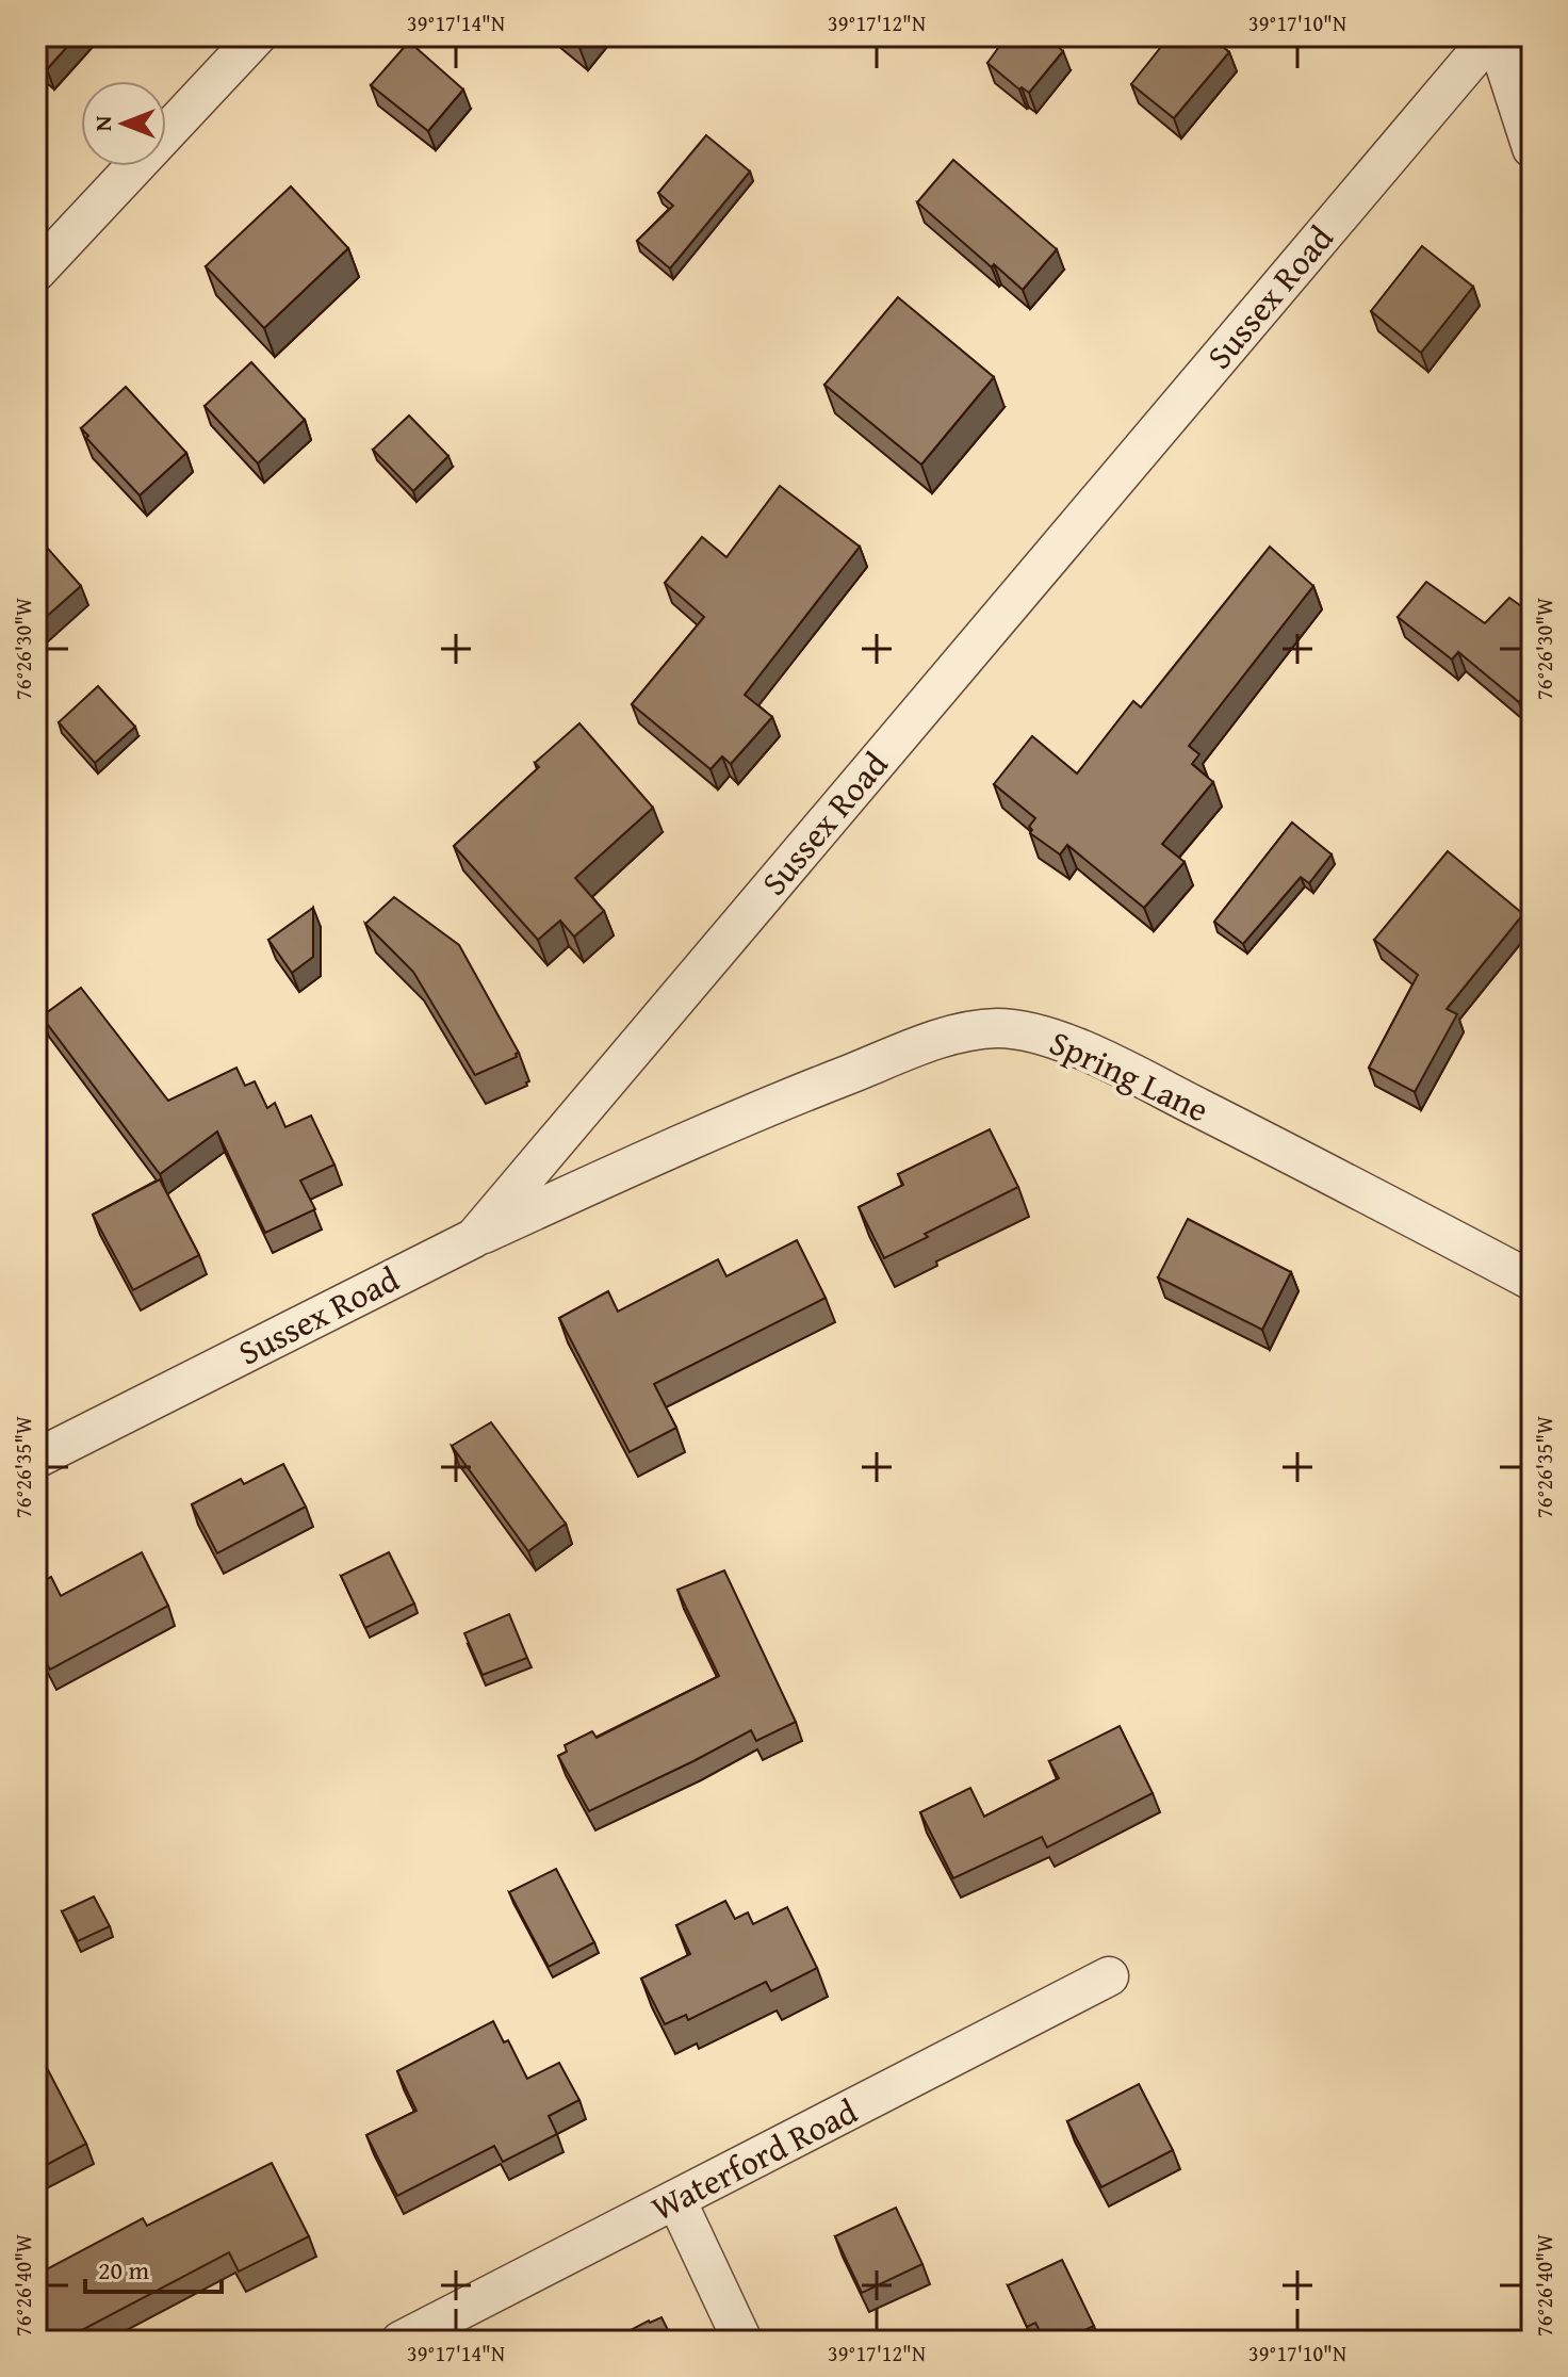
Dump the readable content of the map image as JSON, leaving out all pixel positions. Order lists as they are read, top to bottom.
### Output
{
  "streets": {
    "street": ["Sussex Road", "Spring Lane", "Waterford Road"]
  },
  "crossings": [
    ["Sussex Road", "Spring Lane"]
  ],
  "scale_bar": "20 m",
  "north": "left",
  "coordinates": [
    "39°17'14\"N",
    "39°17'12\"N",
    "39°17'10\"N",
    "76°26'30\"W",
    "76°26'35\"W",
    "76°26'40\"W"
  ]
}
